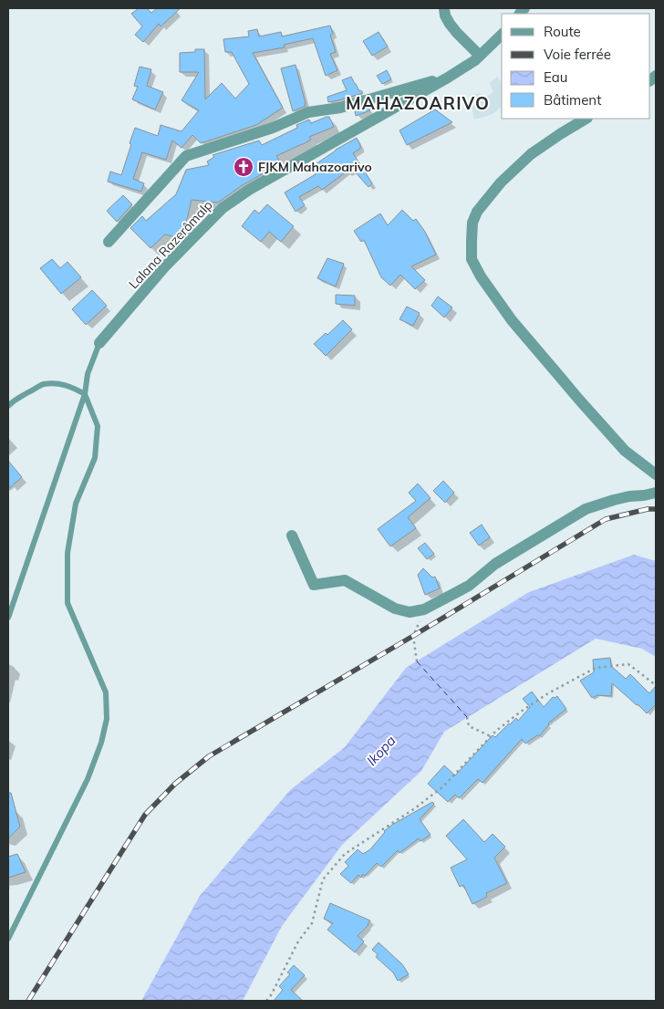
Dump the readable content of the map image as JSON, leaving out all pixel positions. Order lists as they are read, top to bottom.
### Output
{
  "streets": {
    "street": ["Lalana Razerômalp"]
  },
  "districts": ["MAHAZOARIVO"],
  "water": ["Ikopa"],
  "places": {
    "church": ["FJKM Mahazoarivo"]
  },
  "legend": [
    "Route",
    "Voie ferrée",
    "Eau",
    "Bâtiment"
  ]
}
